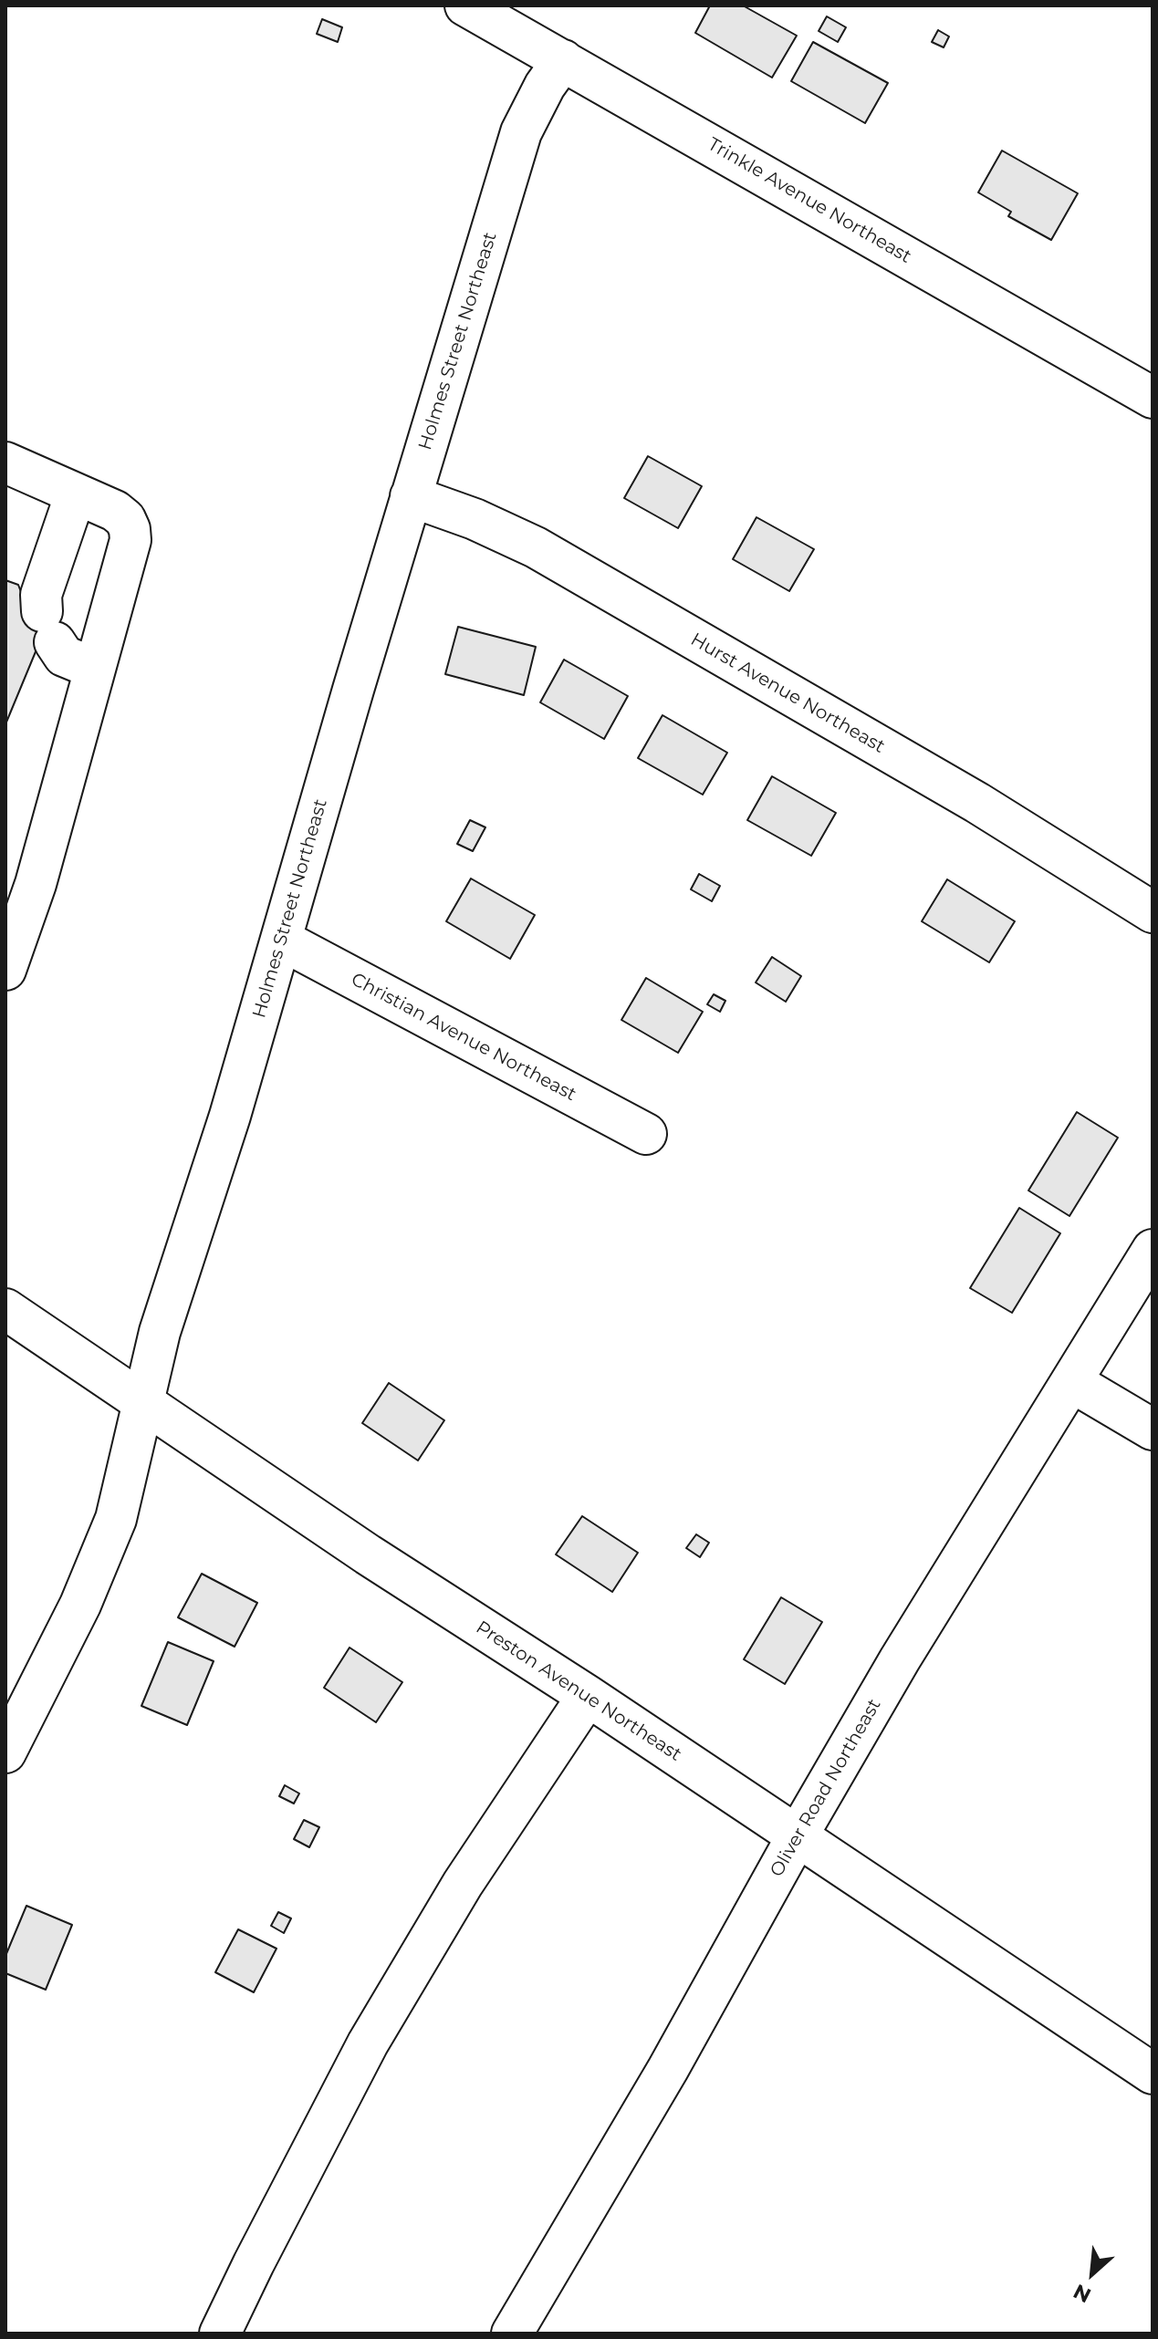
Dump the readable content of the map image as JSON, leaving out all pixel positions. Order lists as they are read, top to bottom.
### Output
{
  "streets": {
    "street": [
      "Trinkle Avenue Northeast",
      "Holmes Street Northeast",
      "Hurst Avenue Northeast",
      "Christian Avenue Northeast",
      "Preston Avenue Northeast",
      "Oliver Road Northeast"
    ]
  },
  "crossings": [
    ["Trinkle Avenue Northeast", "Holmes Street Northeast"],
    ["Holmes Street Northeast", "Hurst Avenue Northeast"],
    ["Holmes Street Northeast", "Christian Avenue Northeast"],
    ["Holmes Street Northeast", "Preston Avenue Northeast"],
    ["Preston Avenue Northeast", "Oliver Road Northeast"]
  ],
  "north": "bottom left"
}
